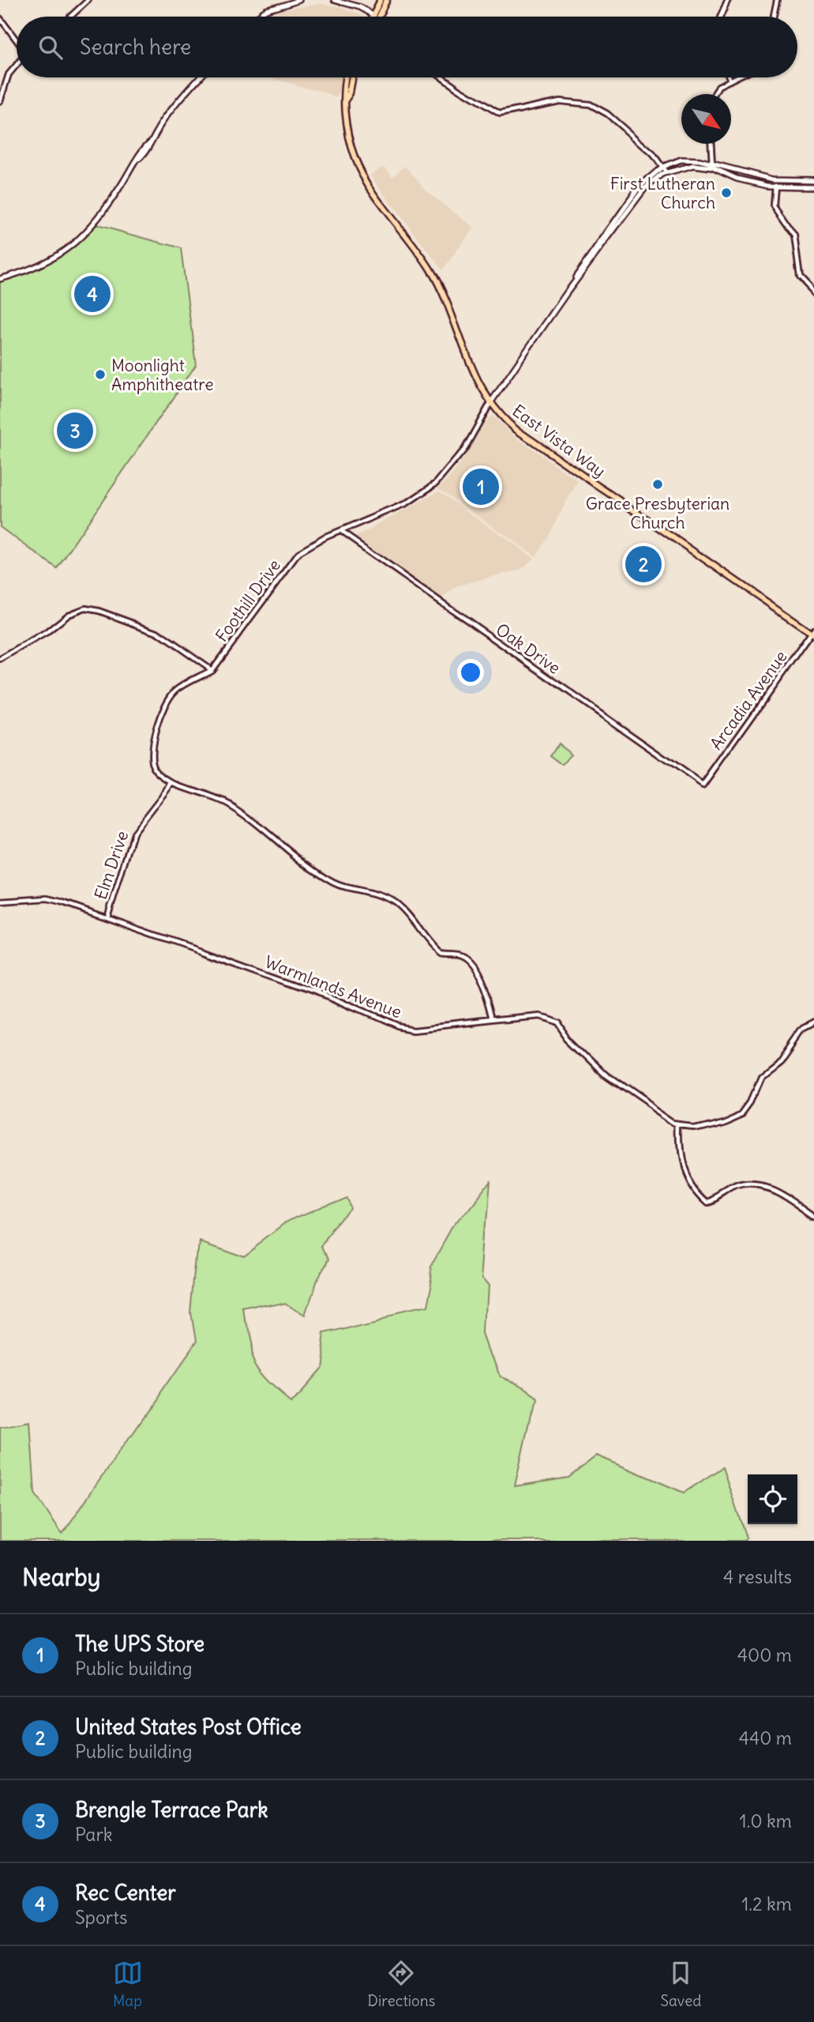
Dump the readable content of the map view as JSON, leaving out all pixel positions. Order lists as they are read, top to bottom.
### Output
{
  "streets": {
    "main road": ["East Vista Way"],
    "street": [
      "Foothill Drive",
      "Oak Drive",
      "Arcadia Avenue",
      "Elm Drive",
      "Warmlands Avenue"
    ]
  },
  "crossings": [
    ["East Vista Way", "Foothill Drive"],
    ["East Vista Way", "Arcadia Avenue"],
    ["Foothill Drive", "Oak Drive"],
    ["Oak Drive", "Arcadia Avenue"],
    ["Elm Drive", "Warmlands Avenue"]
  ],
  "places": ["First Lutheran Church", "Moonlight Amphitheatre", "Grace Presbyterian Church"],
  "north": "bottom right",
  "page": {
    "search": "Search here",
    "pins": [
      "4",
      "3",
      "1",
      "2"
    ],
    "heading": ["Nearby", "4 results"],
    "list": [
      {
        "mark": "1",
        "name": "The UPS Store",
        "note": "Public building",
        "value": "400 m"
      },
      {
        "mark": "2",
        "name": "United States Post Office",
        "note": "Public building",
        "value": "440 m"
      },
      {
        "mark": "3",
        "name": "Brengle Terrace Park",
        "note": "Park",
        "value": "1.0 km"
      },
      {
        "mark": "4",
        "name": "Rec Center",
        "note": "Sports",
        "value": "1.2 km"
      }
    ],
    "nav": ["Map", "Directions", "Saved"]
  }
}
